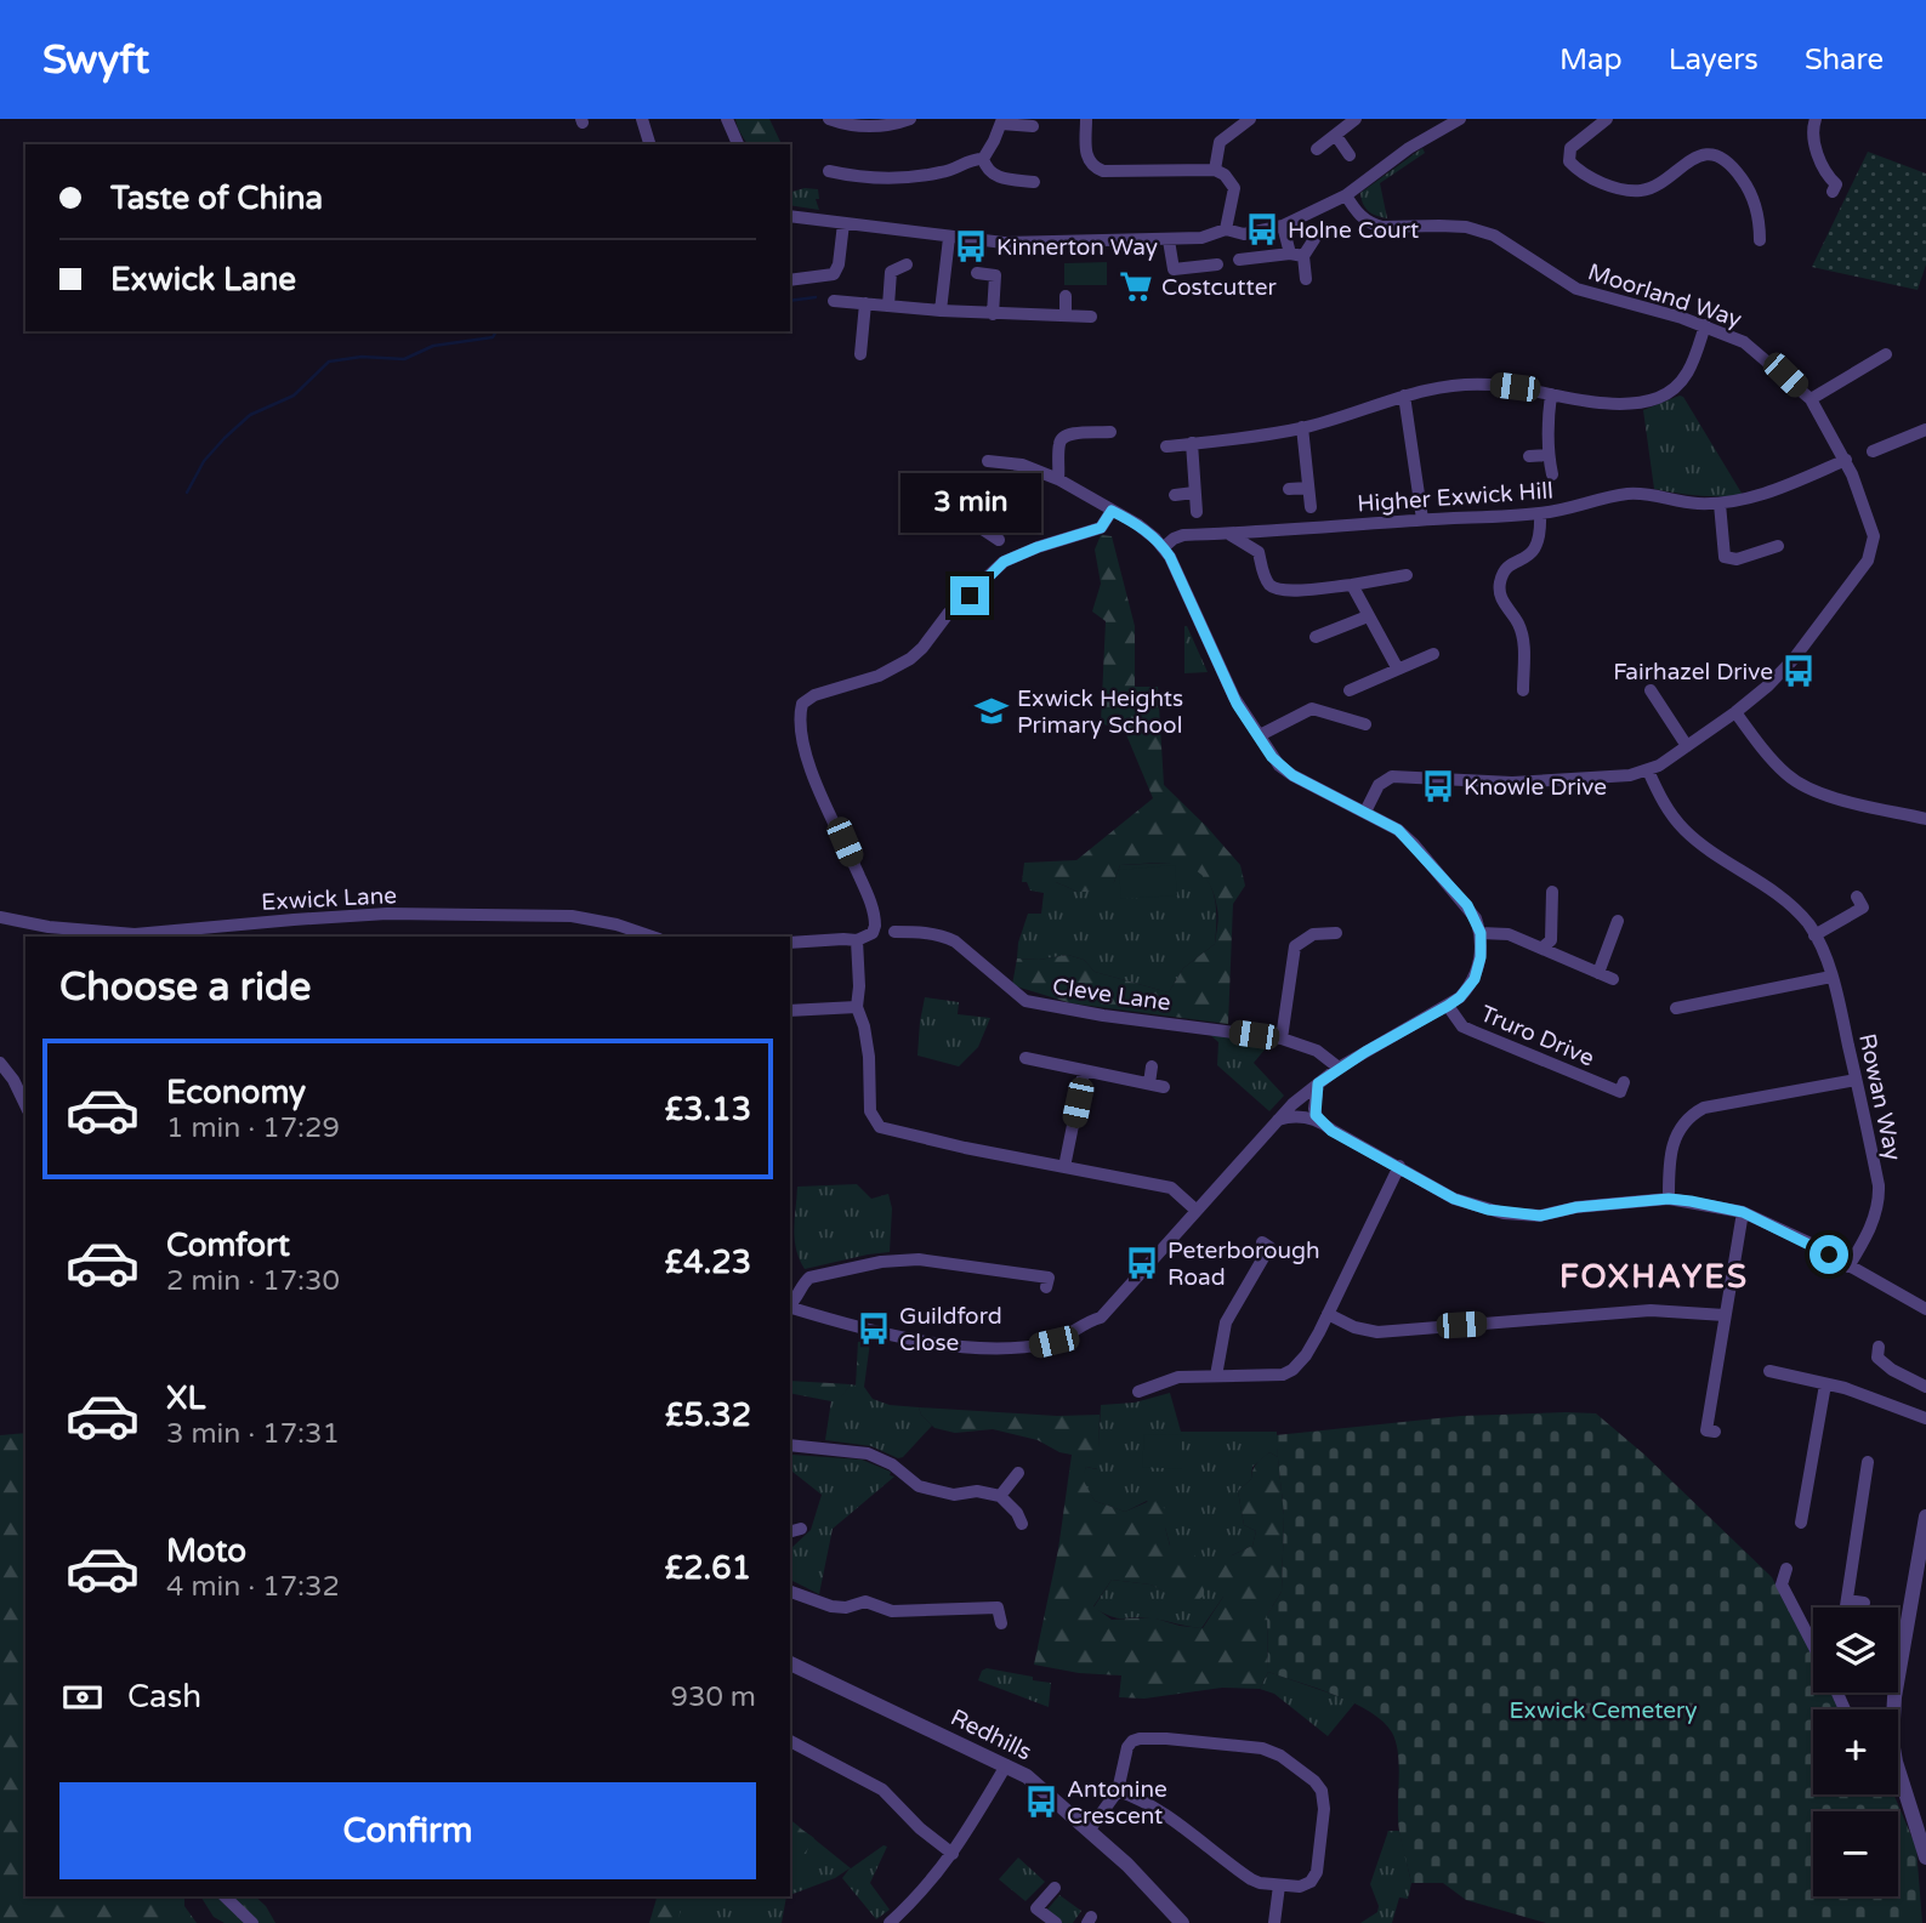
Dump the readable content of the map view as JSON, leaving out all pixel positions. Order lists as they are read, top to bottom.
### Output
{
  "streets": {
    "street": [
      "Moorland Way",
      "Higher Exwick Hill",
      "Exwick Lane",
      "Cleve Lane",
      "Truro Drive",
      "Rowan Way",
      "Redhills"
    ]
  },
  "crossings": [
    ["Moorland Way", "Higher Exwick Hill"]
  ],
  "districts": ["FOXHAYES"],
  "parks": ["Exwick Cemetery"],
  "places": {
    "bus stop": [
      "Holne Court",
      "Kinnerton Way",
      "Fairhazel Drive",
      "Knowle Drive",
      "Peterborough Road",
      "Guildford Close",
      "Antonine Crescent"
    ],
    "supermarket": ["Costcutter"],
    "school or university": ["Exwick Heights Primary School"]
  },
  "page": {
    "header": "Swyft",
    "nav": ["Map", "Layers", "Share"],
    "banner": ["Taste of China", "Exwick Lane"],
    "bubble": "3 min",
    "heading": "Choose a ride",
    "list": [
      {
        "name": "Economy",
        "note": "1 min · 17:29",
        "value": "£3.13"
      },
      {
        "name": "Comfort",
        "note": "2 min · 17:30",
        "value": "£4.23"
      },
      {
        "name": "XL",
        "note": "3 min · 17:31",
        "value": "£5.32"
      },
      {
        "name": "Moto",
        "note": "4 min · 17:32",
        "value": "£2.61"
      }
    ],
    "map_buttons": ["+", "−"],
    "pay": ["Cash", "930 m"],
    "buttons": "Confirm"
  }
}
